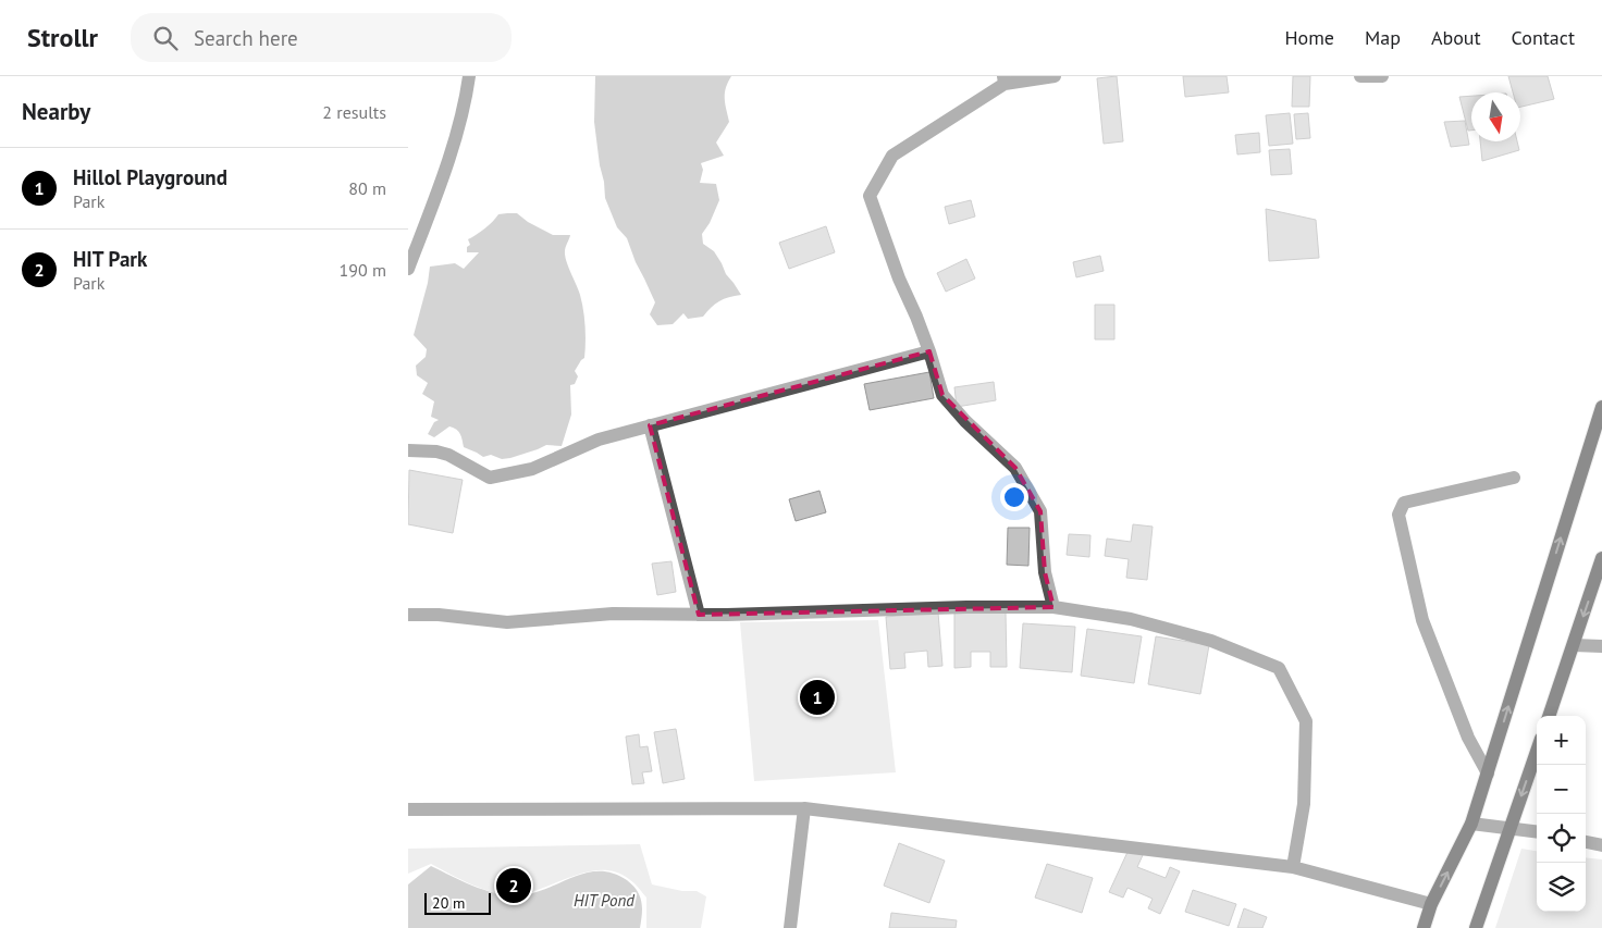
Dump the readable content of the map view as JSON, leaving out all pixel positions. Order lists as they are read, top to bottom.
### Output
{
  "water": ["HIT Pond"],
  "scale_bar": "20 m",
  "north": "bottom",
  "page": {
    "header": "Strollr",
    "search": "Search here",
    "nav": [
      "Home",
      "Map",
      "About",
      "Contact"
    ],
    "heading": ["Nearby", "2 results"],
    "list": [
      {
        "mark": "1",
        "name": "Hillol Playground",
        "note": "Park",
        "value": "80 m"
      },
      {
        "mark": "2",
        "name": "HIT Park",
        "note": "Park",
        "value": "190 m"
      }
    ],
    "pins": ["1", "2"],
    "map_buttons": ["+", "−"],
    "scale": "20 m"
  }
}
